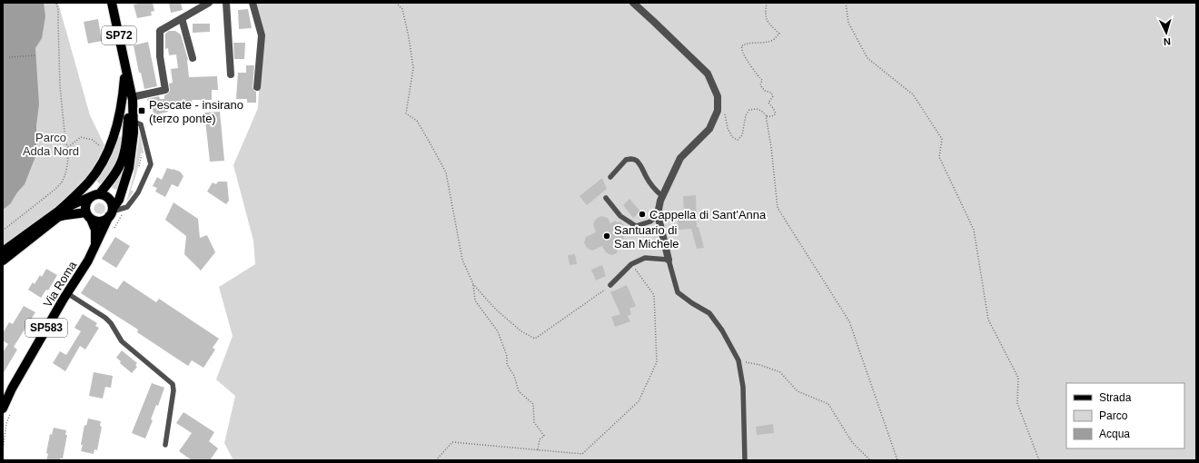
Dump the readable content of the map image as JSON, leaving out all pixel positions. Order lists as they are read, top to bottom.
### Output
{
  "streets": {
    "main road": ["SP72", "Via Roma", "SP583"]
  },
  "crossings": [
    ["SP72", "Via Roma"]
  ],
  "parks": ["Parco Adda Nord"],
  "places": {
    "transit": ["Pescate - insirano (terzo ponte)"],
    "other": ["Cappella di Sant'Anna", "Santuario di San Michele"]
  },
  "legend": ["Strada", "Parco", "Acqua"],
  "north": "bottom"
}
